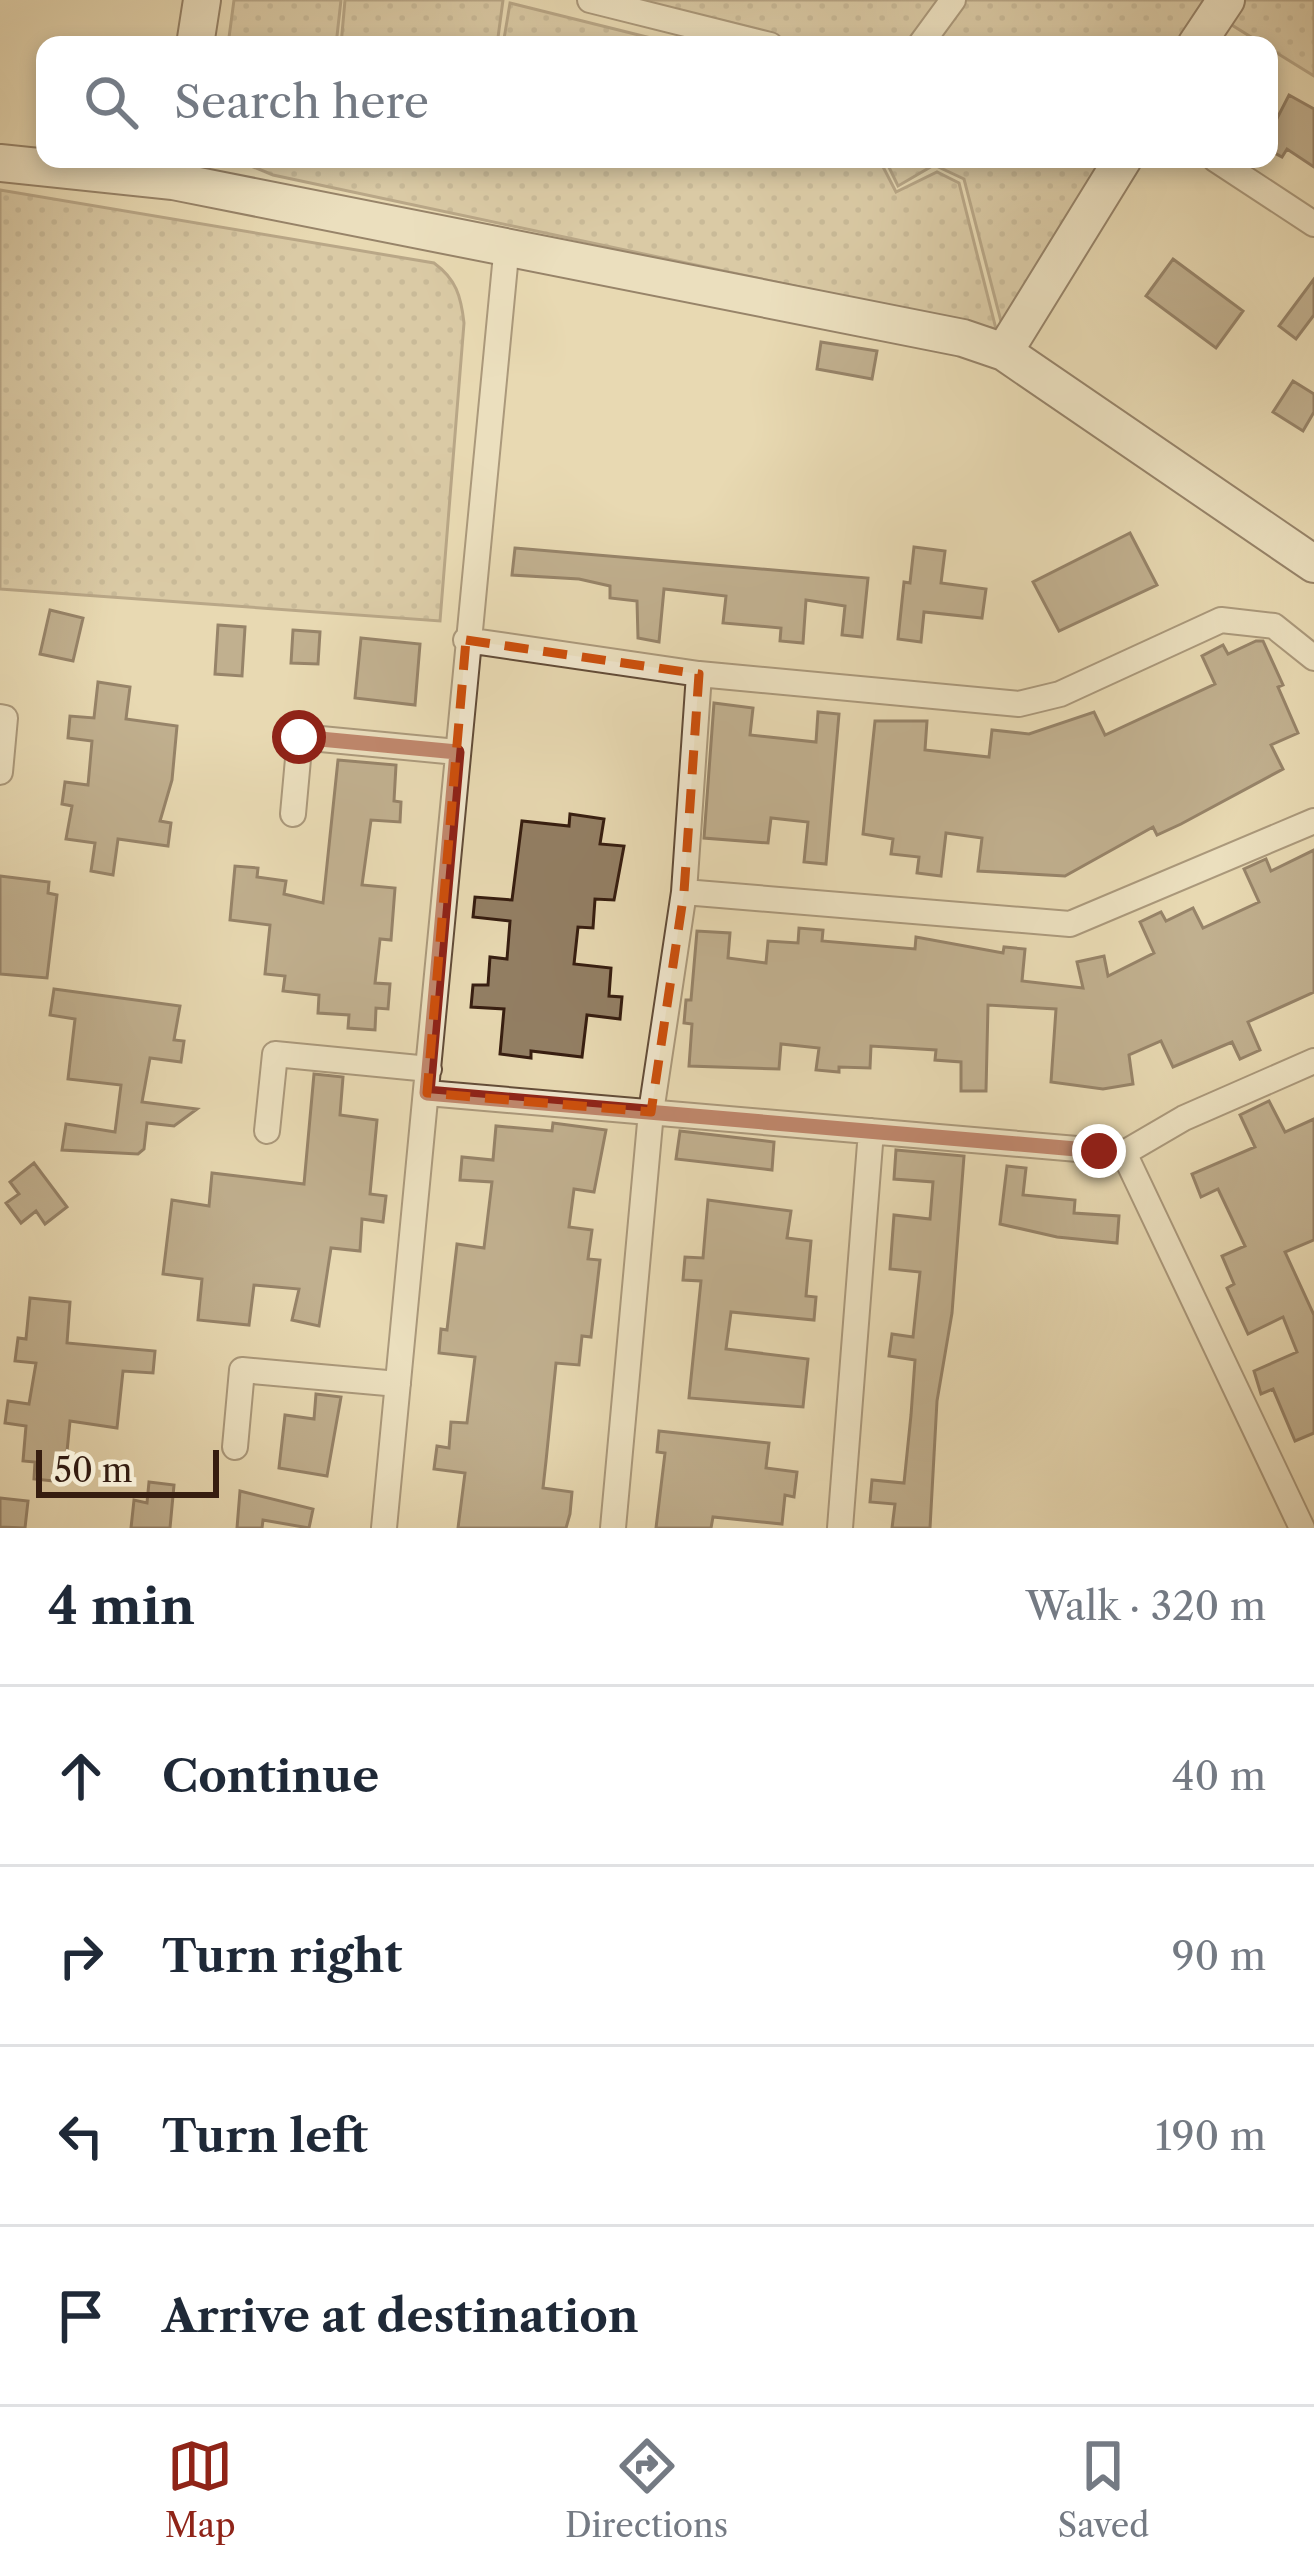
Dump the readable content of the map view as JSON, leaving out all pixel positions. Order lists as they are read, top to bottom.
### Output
{
  "scale_bar": "50 m",
  "page": {
    "search": "Search here",
    "scale": "50 m",
    "heading": ["4 min", "Walk · 320 m"],
    "list": [
      ["Continue", "40 m"],
      ["Turn right", "90 m"],
      ["Turn left", "190 m"],
      "Arrive at destination"
    ],
    "nav": ["Map", "Directions", "Saved"]
  }
}
